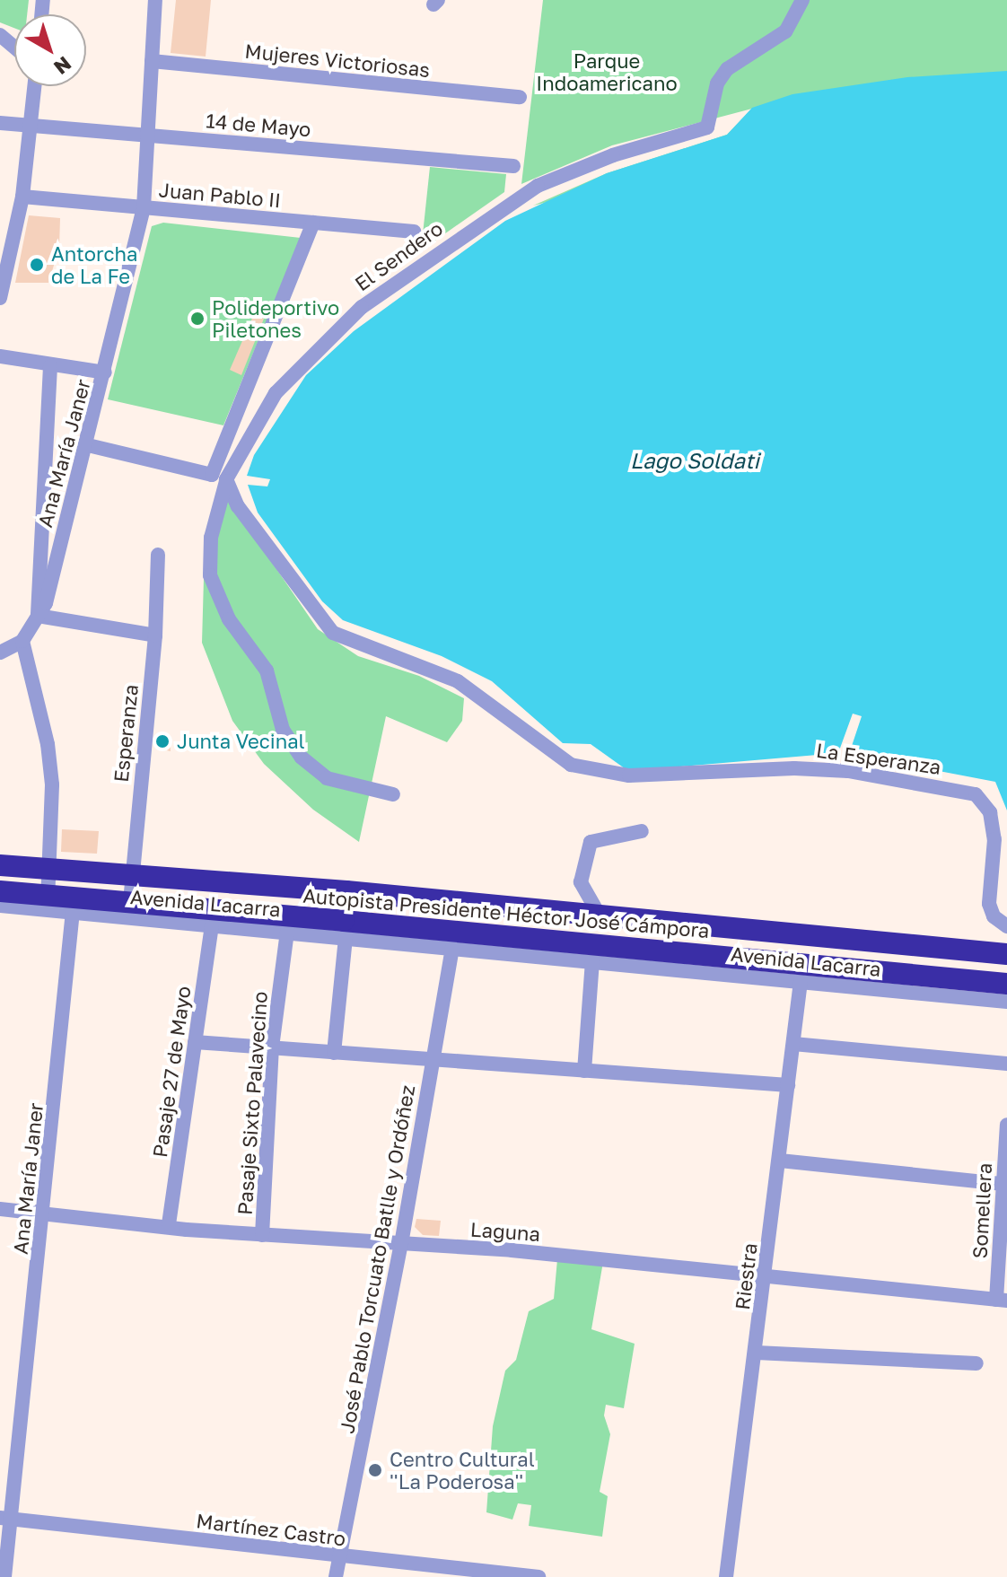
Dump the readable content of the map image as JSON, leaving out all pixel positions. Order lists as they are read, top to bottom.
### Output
{
  "streets": {
    "highway": ["Autopista Presidente Héctor José Cámpora"],
    "street": [
      "Mujeres Victoriosas",
      "14 de Mayo",
      "Juan Pablo II",
      "El Sendero",
      "Ana María Janer",
      "Esperanza",
      "La Esperanza",
      "Avenida Lacarra",
      "Pasaje 27 de Mayo",
      "Pasaje Sixto Palavecino",
      "Somellera",
      "Laguna",
      "José Pablo Torcuato Batlle y Ordóñez",
      "Riestra",
      "Martínez Castro"
    ]
  },
  "crossings": [
    ["Mujeres Victoriosas", "Ana María Janer"],
    ["14 de Mayo", "Ana María Janer"],
    ["Juan Pablo II", "Ana María Janer"],
    ["El Sendero", "La Esperanza"],
    ["Ana María Janer", "Avenida Lacarra"],
    ["Ana María Janer", "Laguna"],
    ["Ana María Janer", "Martínez Castro"],
    ["Esperanza", "Avenida Lacarra"],
    ["Avenida Lacarra", "Autopista Presidente Héctor José Cámpora"],
    ["Avenida Lacarra", "Pasaje 27 de Mayo"],
    ["Avenida Lacarra", "Pasaje Sixto Palavecino"],
    ["Avenida Lacarra", "José Pablo Torcuato Batlle y Ordóñez"],
    ["Avenida Lacarra", "Riestra"],
    ["Pasaje 27 de Mayo", "Laguna"],
    ["Pasaje Sixto Palavecino", "Laguna"],
    ["Somellera", "Laguna"],
    ["Laguna", "José Pablo Torcuato Batlle y Ordóñez"],
    ["Laguna", "Riestra"],
    ["José Pablo Torcuato Batlle y Ordóñez", "Martínez Castro"]
  ],
  "water": ["Lago Soldati"],
  "parks": ["Parque Indoamericano"],
  "places": [
    "Antorcha de La Fe",
    "Polideportivo Piletones",
    "Junta Vecinal",
    "Centro Cultural ''La Poderosa''"
  ],
  "north": "bottom right"
}
